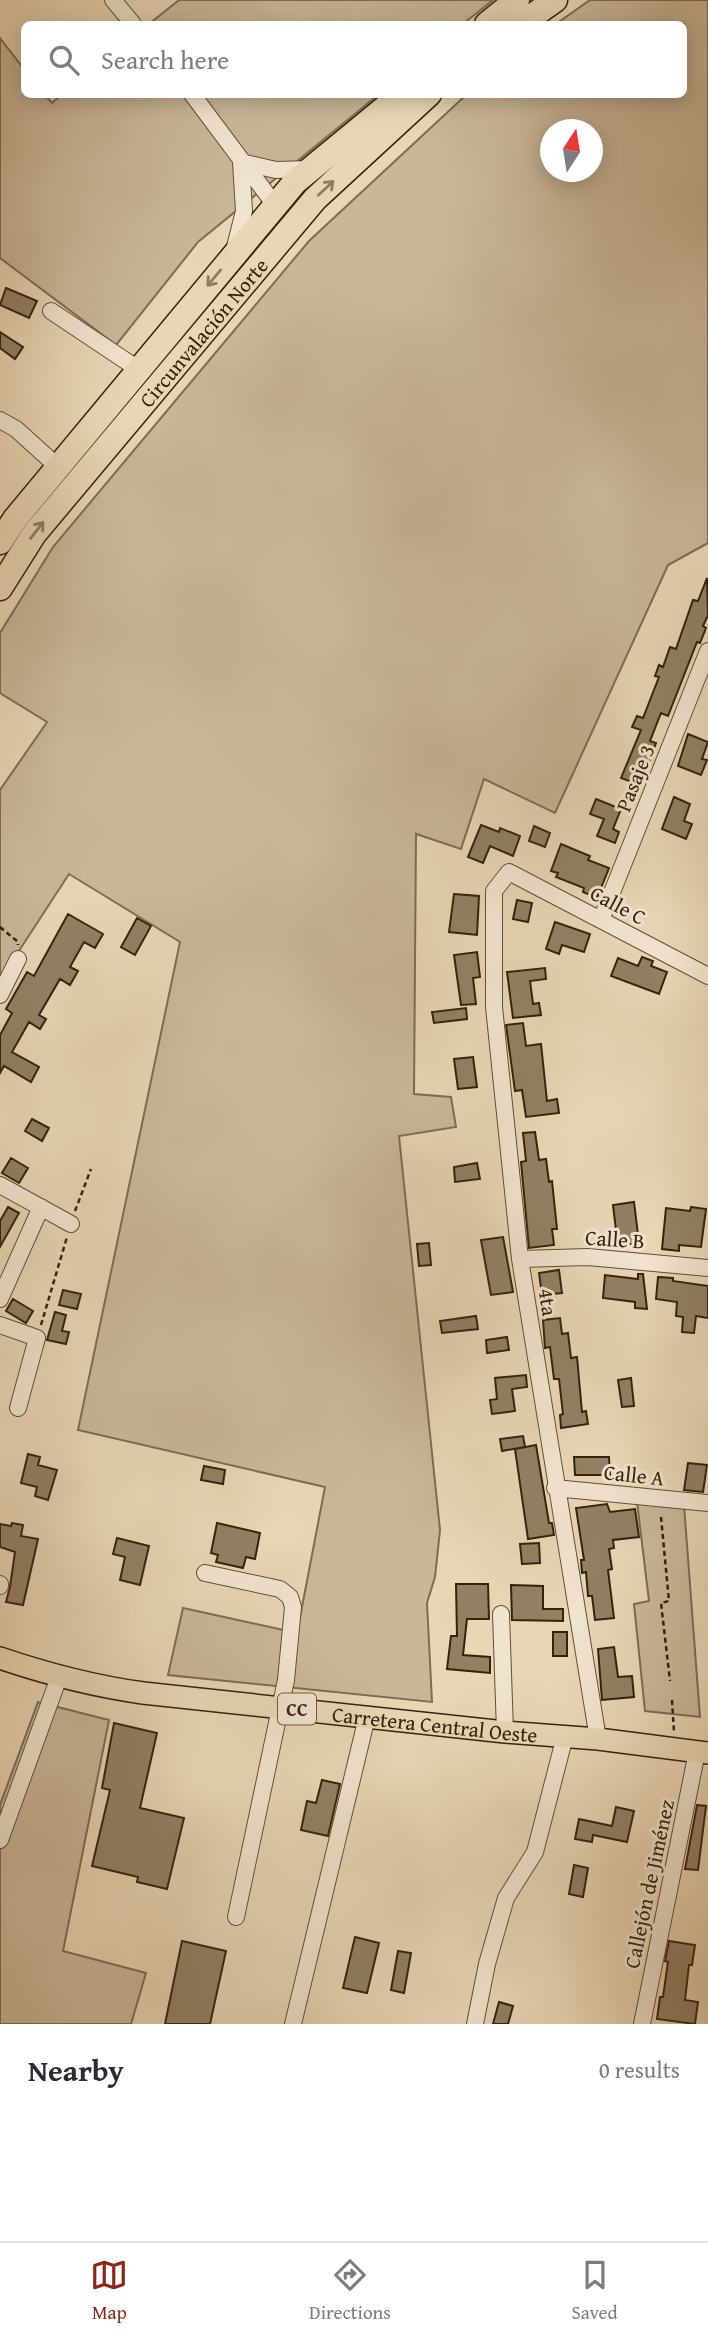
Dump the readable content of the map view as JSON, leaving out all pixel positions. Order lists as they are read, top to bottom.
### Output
{
  "streets": {
    "highway": ["Circunvalación Norte"],
    "main road": ["CC", "Carretera Central Oeste"],
    "street": [
      "Pasaje 3",
      "Calle C",
      "Calle B",
      "4ta",
      "Calle A",
      "Callejón de Jiménez"
    ]
  },
  "crossings": [
    ["Pasaje 3", "Calle C"],
    ["Calle C", "4ta"],
    ["Calle B", "4ta"],
    ["4ta", "Calle A"],
    ["4ta", "Carretera Central Oeste"],
    ["Carretera Central Oeste", "Callejón de Jiménez"]
  ],
  "north": "top",
  "page": {
    "search": "Search here",
    "heading": ["Nearby", "0 results"],
    "nav": ["Map", "Directions", "Saved"]
  }
}
